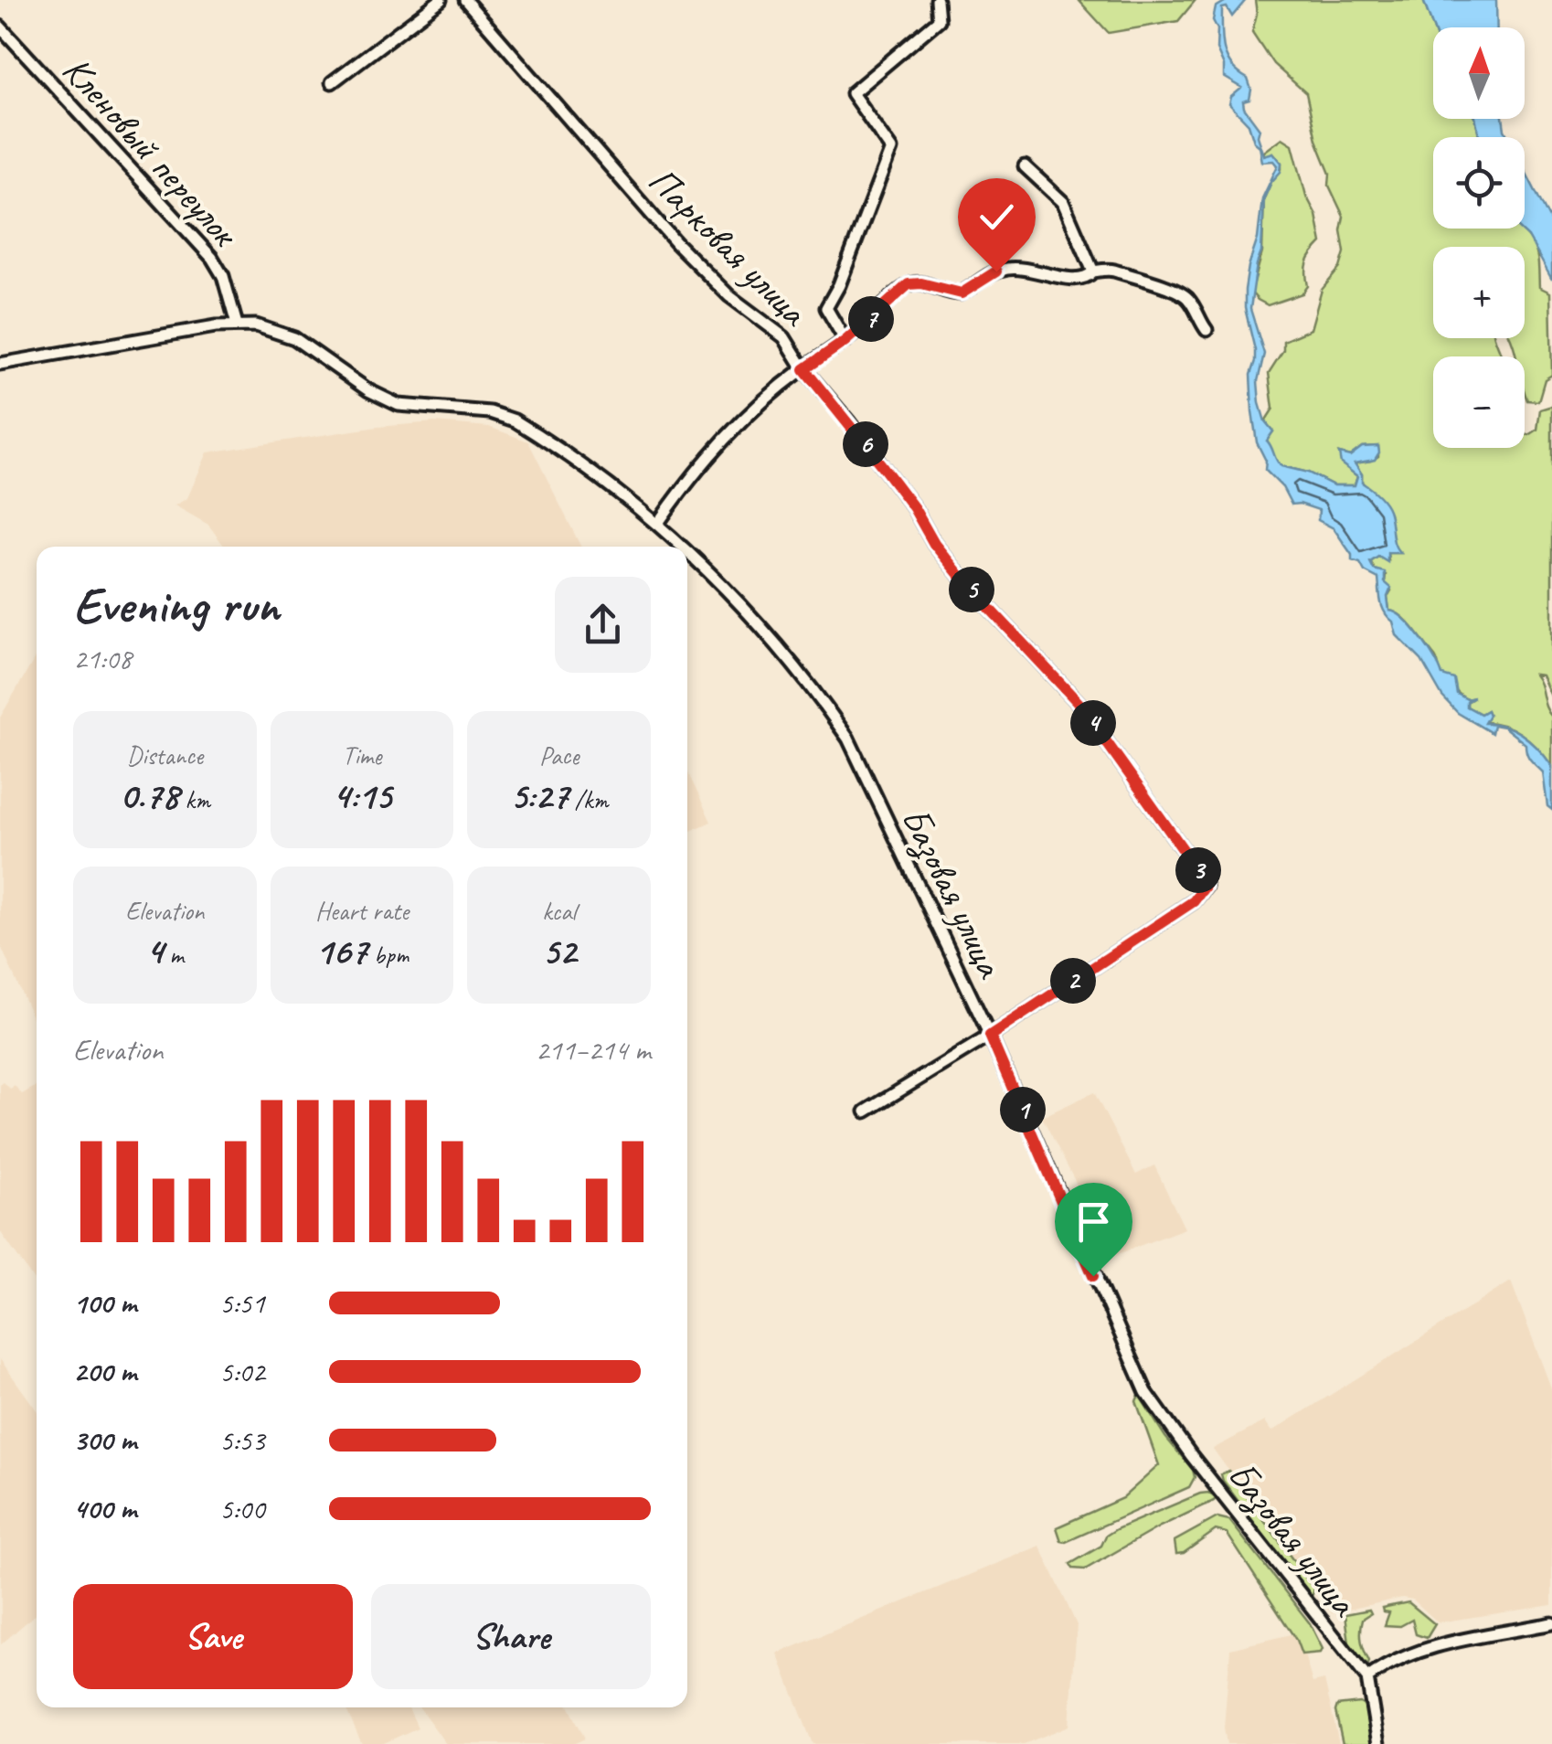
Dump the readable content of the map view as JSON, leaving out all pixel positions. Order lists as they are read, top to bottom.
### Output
{
  "streets": {
    "street": ["Кленовый переулок", "Парковая улица", "Базовая улица"]
  },
  "crossings": [
    ["Кленовый переулок", "Базовая улица"],
    ["Парковая улица", "Базовая улица"]
  ],
  "north": "top",
  "page": {
    "map_buttons": ["+", "−"],
    "pins": [
      "7",
      "6",
      "5",
      "4",
      "3",
      "2",
      "1"
    ],
    "heading": ["Evening run", "21:08"],
    "stats": [
      ["Distance", "0.78 km"],
      ["Time", "4:15"],
      ["Pace", "5:27 /km"],
      ["Elevation", "4 m"],
      ["Heart rate", "167 bpm"],
      ["kcal", "52"]
    ],
    "chart": ["Elevation", "211–214 m"],
    "list": [
      {
        "name": "100 m",
        "note": "5:51"
      },
      {
        "name": "200 m",
        "note": "5:02"
      },
      {
        "name": "300 m",
        "note": "5:53"
      },
      {
        "name": "400 m",
        "note": "5:00"
      }
    ],
    "buttons": ["Save", "Share"]
  }
}
